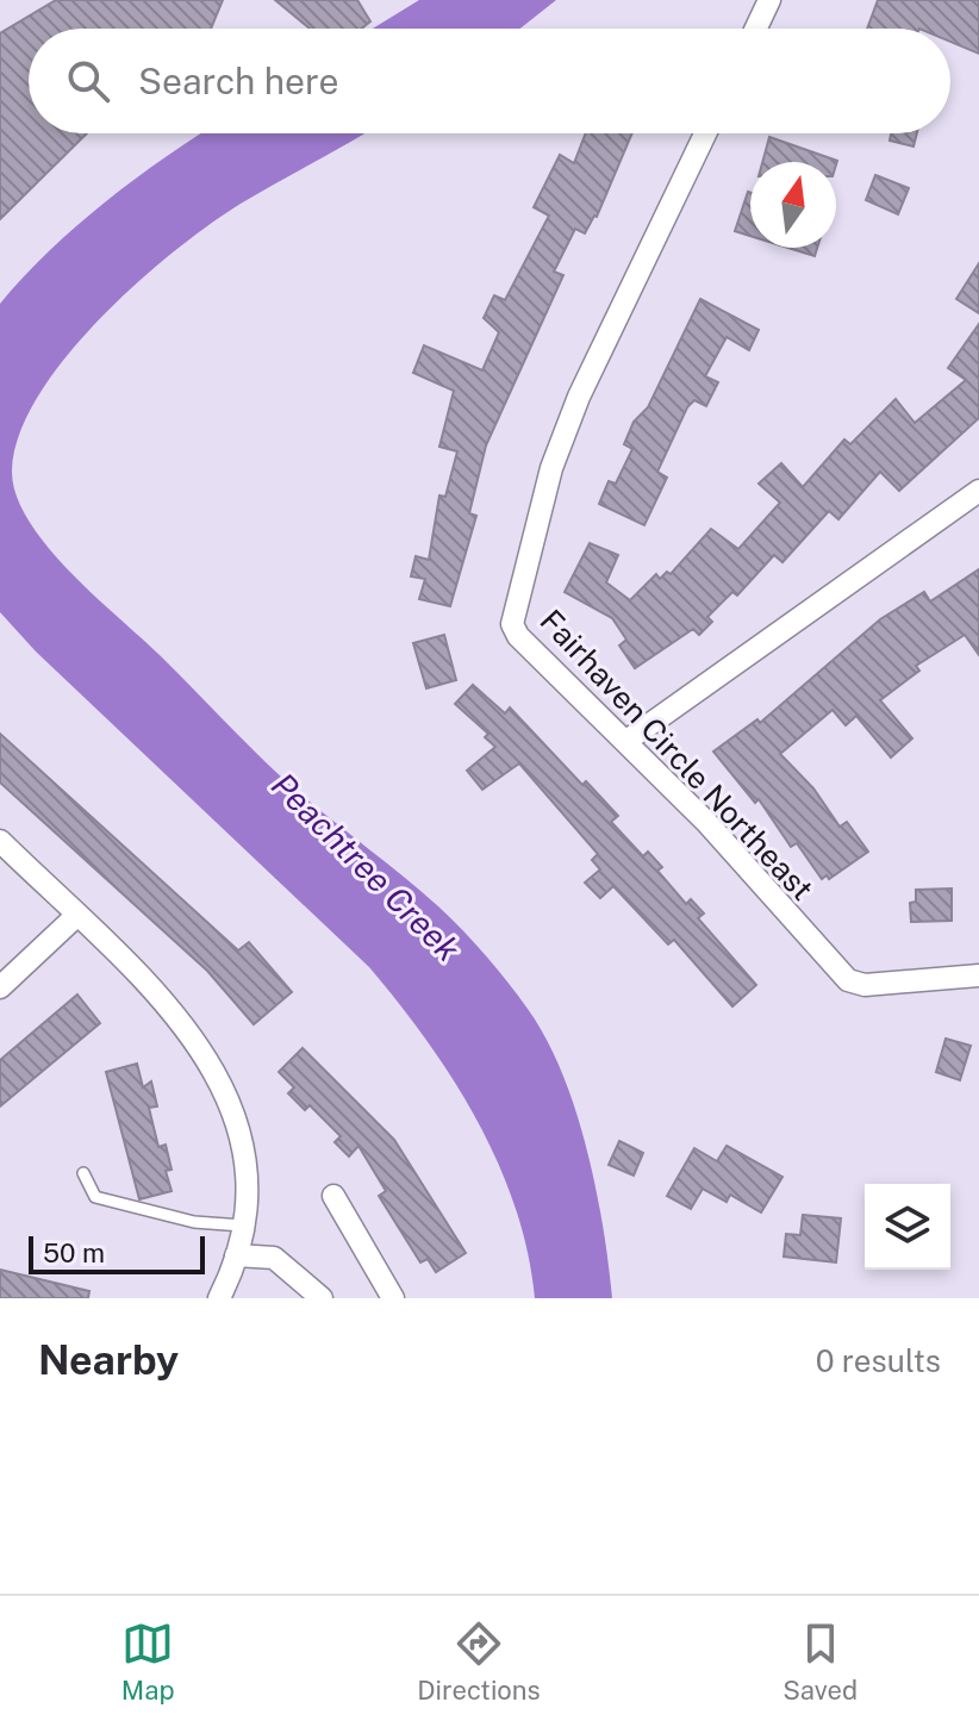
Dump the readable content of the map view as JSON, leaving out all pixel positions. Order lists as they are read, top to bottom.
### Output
{
  "streets": {
    "street": ["Fairhaven Circle Northeast"]
  },
  "water": ["Peachtree Creek"],
  "scale_bar": "50 m",
  "north": "top",
  "page": {
    "search": "Search here",
    "scale": "50 m",
    "heading": ["Nearby", "0 results"],
    "nav": ["Map", "Directions", "Saved"]
  }
}
